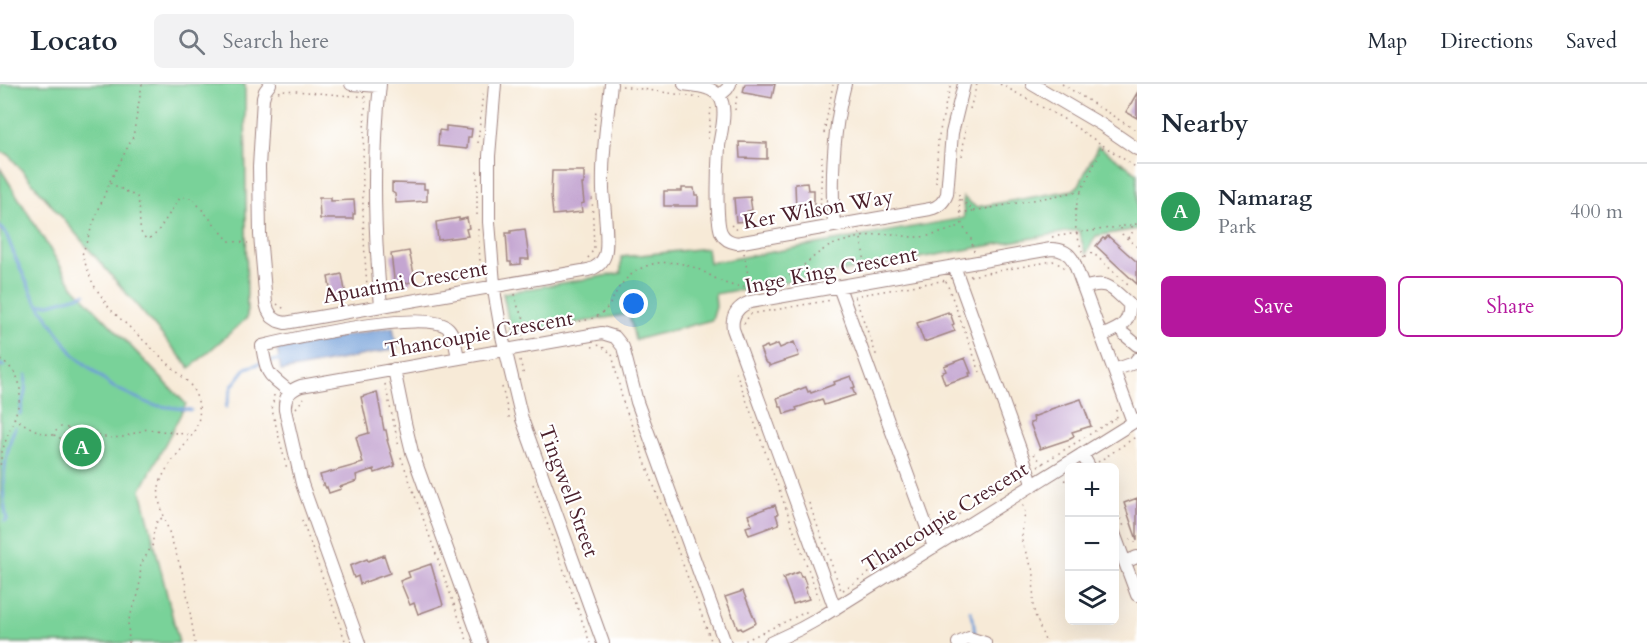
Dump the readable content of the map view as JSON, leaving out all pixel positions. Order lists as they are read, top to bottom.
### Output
{
  "streets": {
    "street": [
      "Ker Wilson Way",
      "Inge King Crescent",
      "Apuatimi Crescent",
      "Thancoupie Crescent",
      "Tingwell Street"
    ]
  },
  "crossings": [
    ["Inge King Crescent", "Thancoupie Crescent"],
    ["Apuatimi Crescent", "Tingwell Street"],
    ["Thancoupie Crescent", "Tingwell Street"]
  ],
  "page": {
    "header": "Locato",
    "search": "Search here",
    "nav": ["Map", "Directions", "Saved"],
    "heading": "Nearby",
    "list": [
      {
        "mark": "A",
        "name": "Namarag",
        "note": "Park",
        "value": "400 m"
      }
    ],
    "buttons": ["Save", "Share"],
    "pins": "A",
    "map_buttons": ["+", "−"]
  }
}
